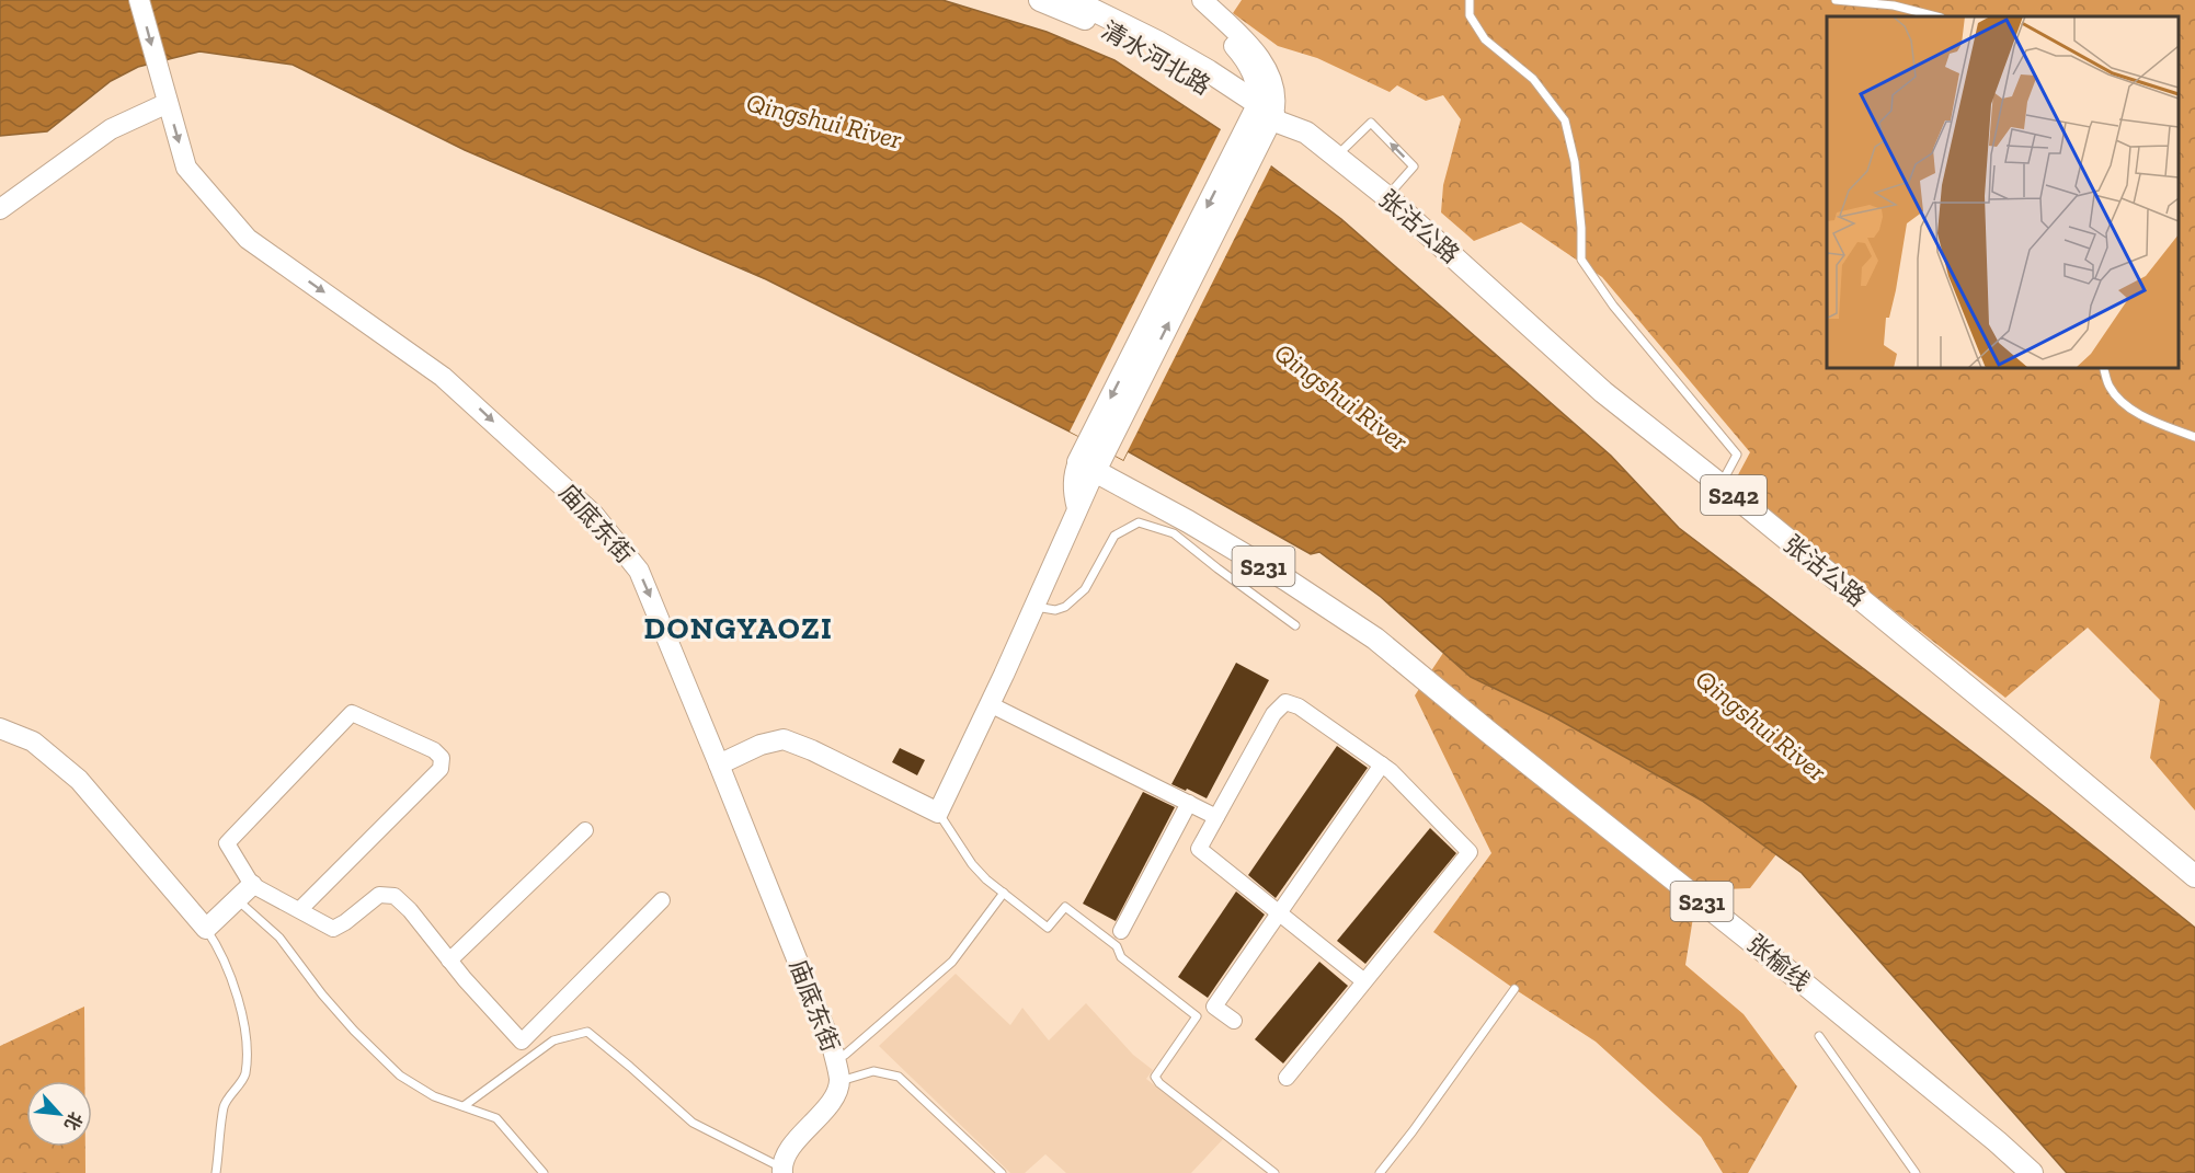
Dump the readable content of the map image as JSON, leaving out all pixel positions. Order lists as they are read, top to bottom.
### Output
{
  "streets": {
    "main road": [
      "清水河北路",
      "张沽公路",
      "S242",
      "S231",
      "张榆线"
    ],
    "street": ["庙底东街"]
  },
  "crossings": [
    ["清水河北路", "张沽公路"]
  ],
  "one_way": ["庙底东街"],
  "districts": ["DONGYAOZI"],
  "water": ["Qingshui River"],
  "north": "bottom right"
}
